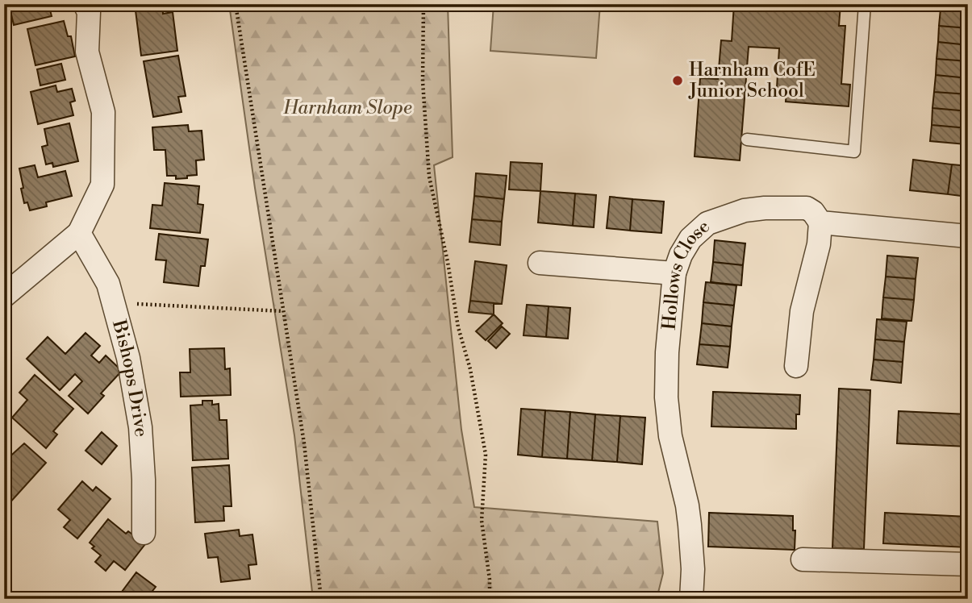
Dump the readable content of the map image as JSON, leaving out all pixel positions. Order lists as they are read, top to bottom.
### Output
{
  "streets": {
    "street": ["Hollows Close", "Bishops Drive"]
  },
  "parks": ["Harnham Slope"],
  "places": ["Harnham CofE Junior School"]
}
